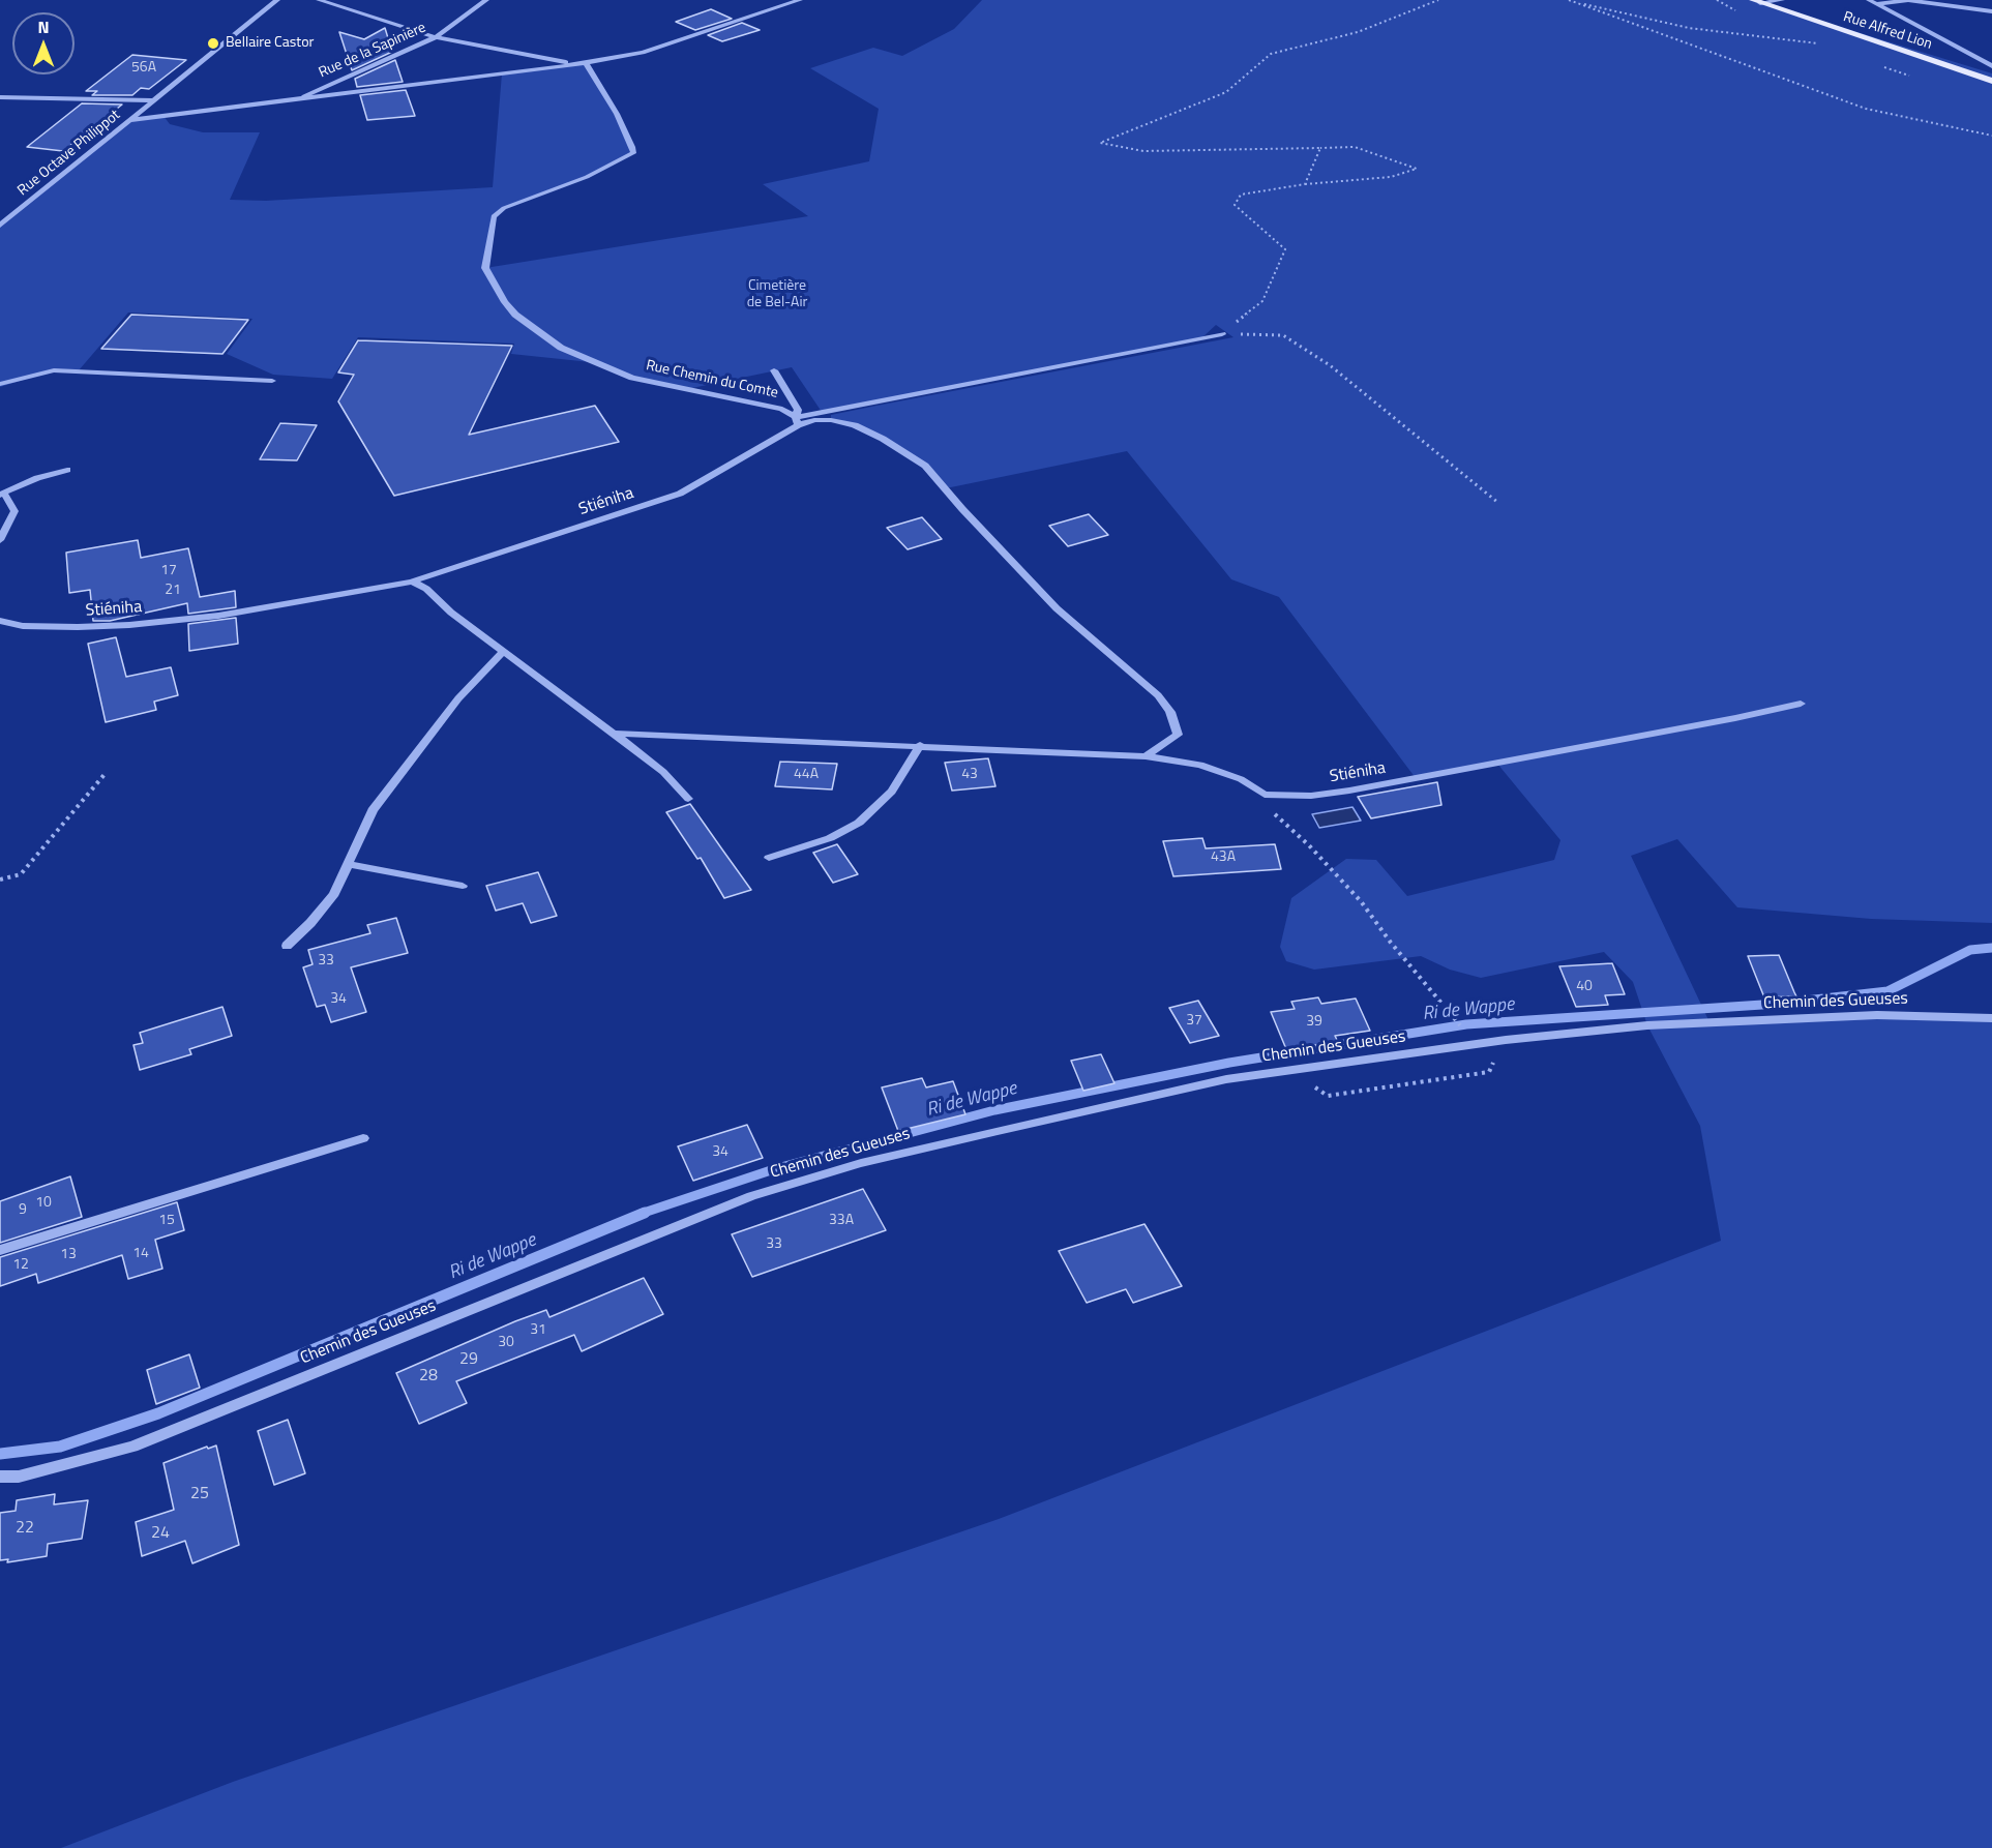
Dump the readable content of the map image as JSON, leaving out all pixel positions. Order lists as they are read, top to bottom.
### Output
{
  "streets": {
    "main road": ["Rue Alfred Lion"],
    "street": [
      "Rue de la Sapinière",
      "Rue Octave Philippot",
      "Rue Chemin du Comte",
      "Stiéniha",
      "Chemin des Gueuses"
    ]
  },
  "crossings": [
    ["Rue Chemin du Comte", "Stiéniha"]
  ],
  "water": ["Ri de Wappe"],
  "parks": ["Cimetière de Bel-Air"],
  "places": ["Bellaire Castor"],
  "house_numbers": [
    "56A",
    "17",
    "21",
    "44A",
    "43",
    "43A",
    "33",
    "40",
    "34",
    "37",
    "39",
    "34",
    "10",
    "9",
    "15",
    "33A",
    "33",
    "14",
    "13",
    "12",
    "31",
    "30",
    "29",
    "28",
    "25",
    "22",
    "24"
  ],
  "north": "top"
}
